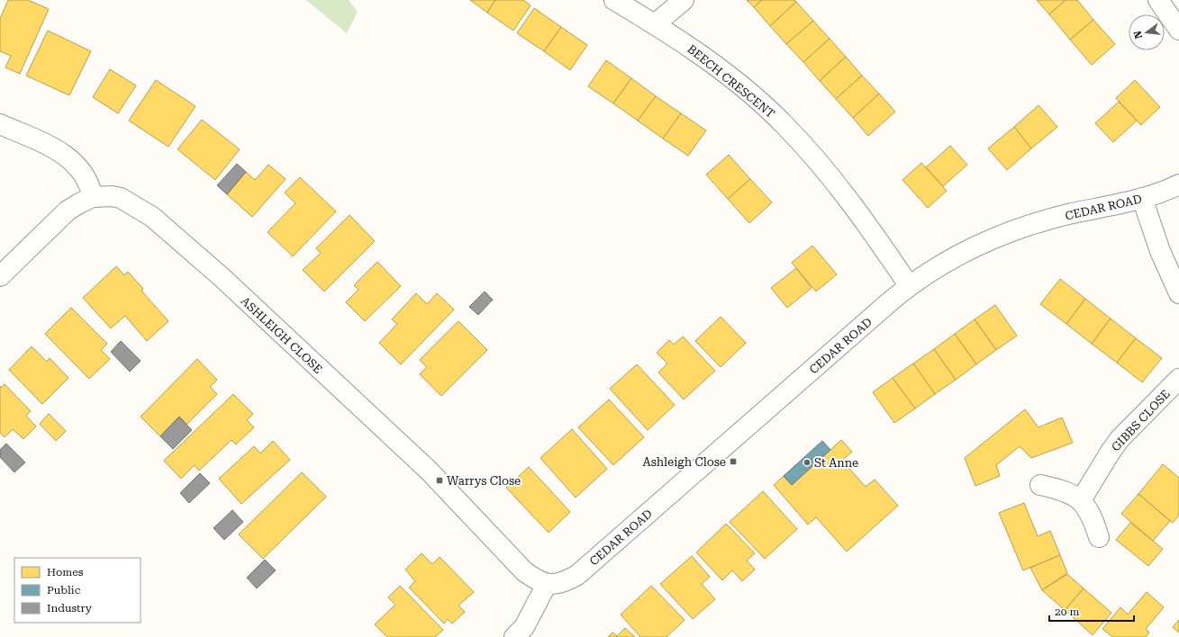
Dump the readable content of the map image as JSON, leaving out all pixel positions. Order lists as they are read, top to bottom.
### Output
{
  "streets": {
    "street": [
      "BEECH CRESCENT",
      "CEDAR ROAD",
      "ASHLEIGH CLOSE",
      "GIBBS CLOSE"
    ]
  },
  "crossings": [
    ["BEECH CRESCENT", "CEDAR ROAD"],
    ["CEDAR ROAD", "ASHLEIGH CLOSE"]
  ],
  "places": {
    "transit": ["Ashleigh Close", "Warrys Close"],
    "other": ["St Anne"]
  },
  "legend": ["Homes", "Public", "Industry"],
  "scale_bar": "20 m",
  "north": "left"
}
